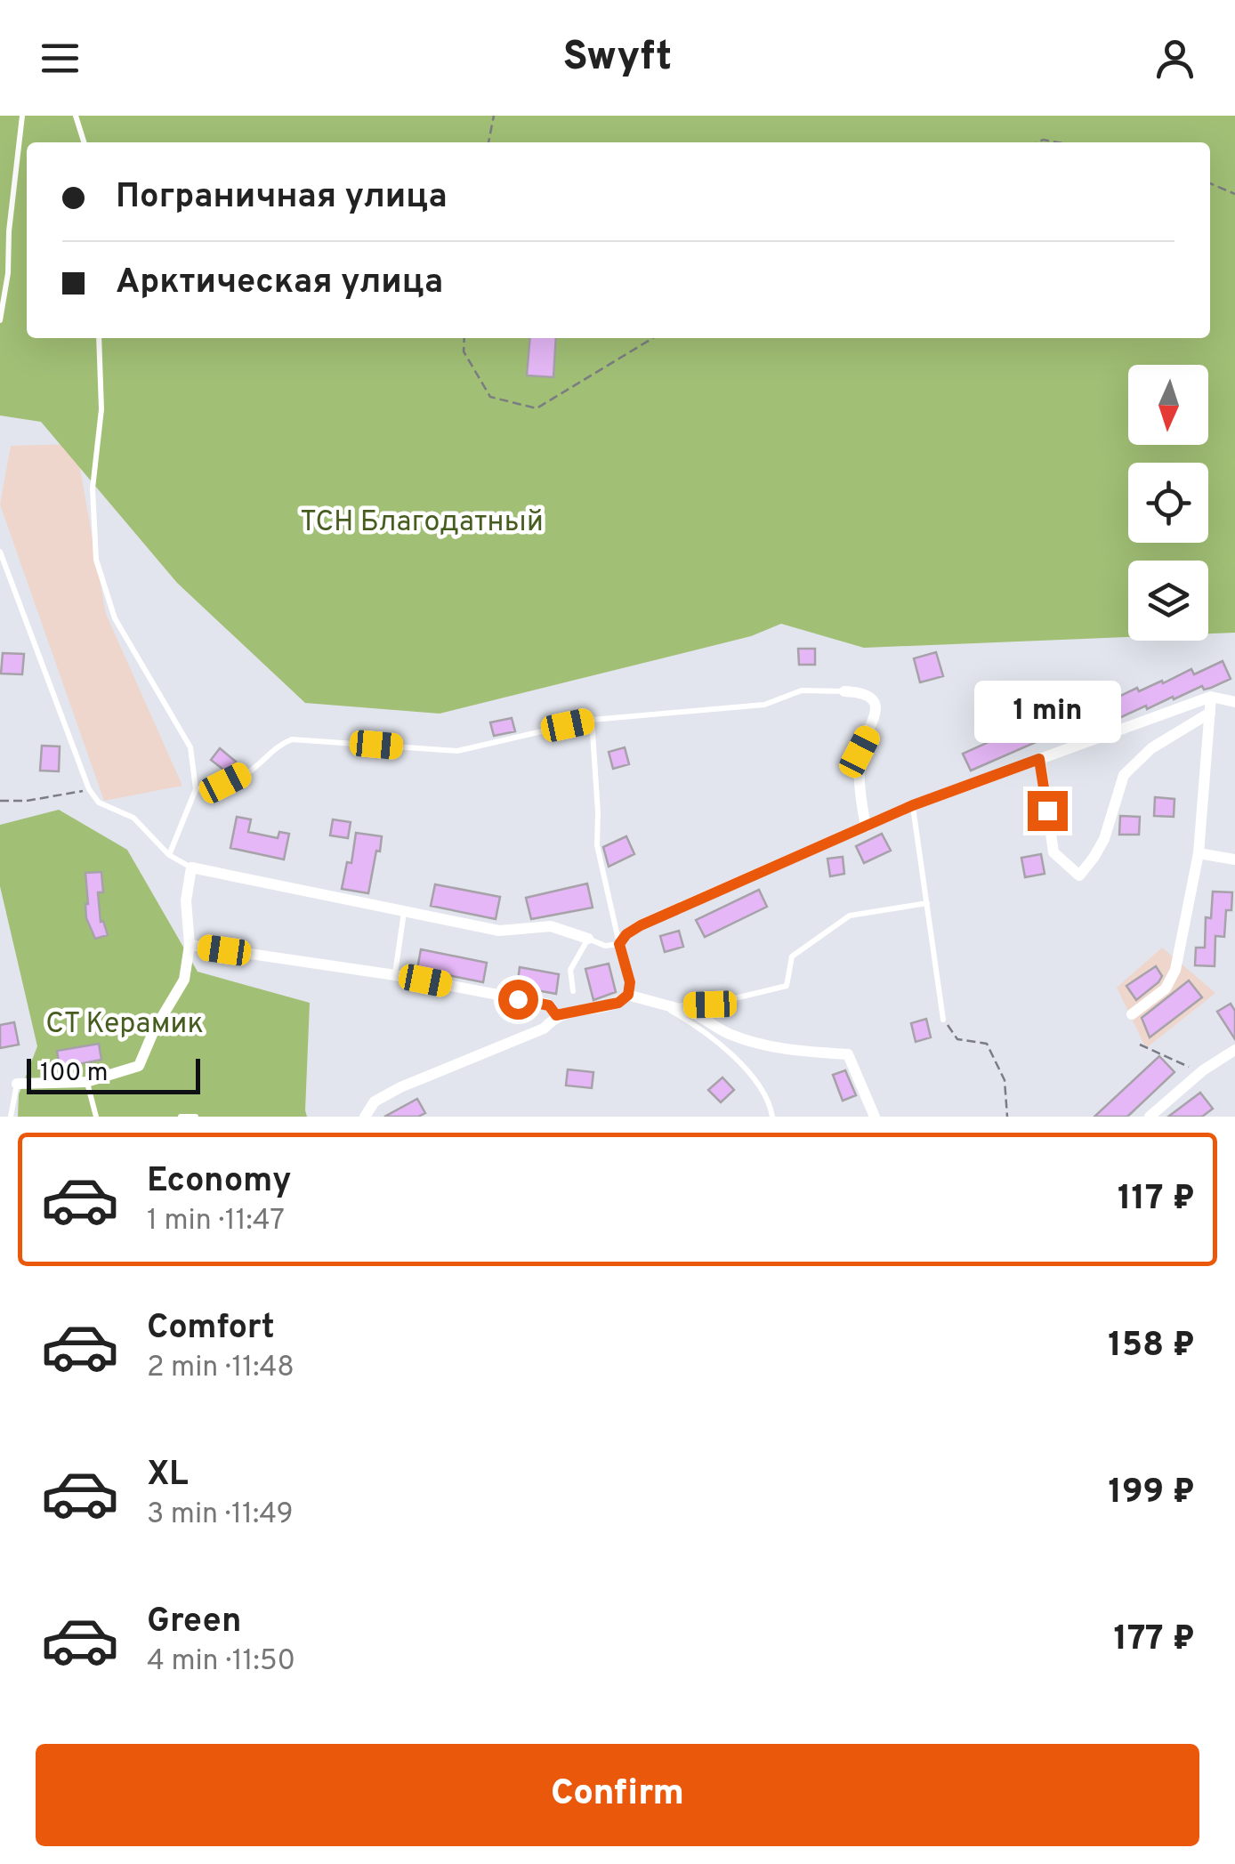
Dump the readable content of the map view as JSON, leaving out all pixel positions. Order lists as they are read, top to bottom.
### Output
{
  "parks": ["ТСН Благодатный", "СТ Керамик"],
  "scale_bar": "100 m",
  "north": "bottom",
  "page": {
    "header": "Swyft",
    "banner": ["Пограничная улица", "Арктическая улица"],
    "bubble": "1 min",
    "scale": "100 m",
    "list": [
      {
        "name": "Economy",
        "note": "1 min · 11:47",
        "value": "117 ₽"
      },
      {
        "name": "Comfort",
        "note": "2 min · 11:48",
        "value": "158 ₽"
      },
      {
        "name": "XL",
        "note": "3 min · 11:49",
        "value": "199 ₽"
      },
      {
        "name": "Green",
        "note": "4 min · 11:50",
        "value": "177 ₽"
      }
    ],
    "buttons": "Confirm"
  }
}
